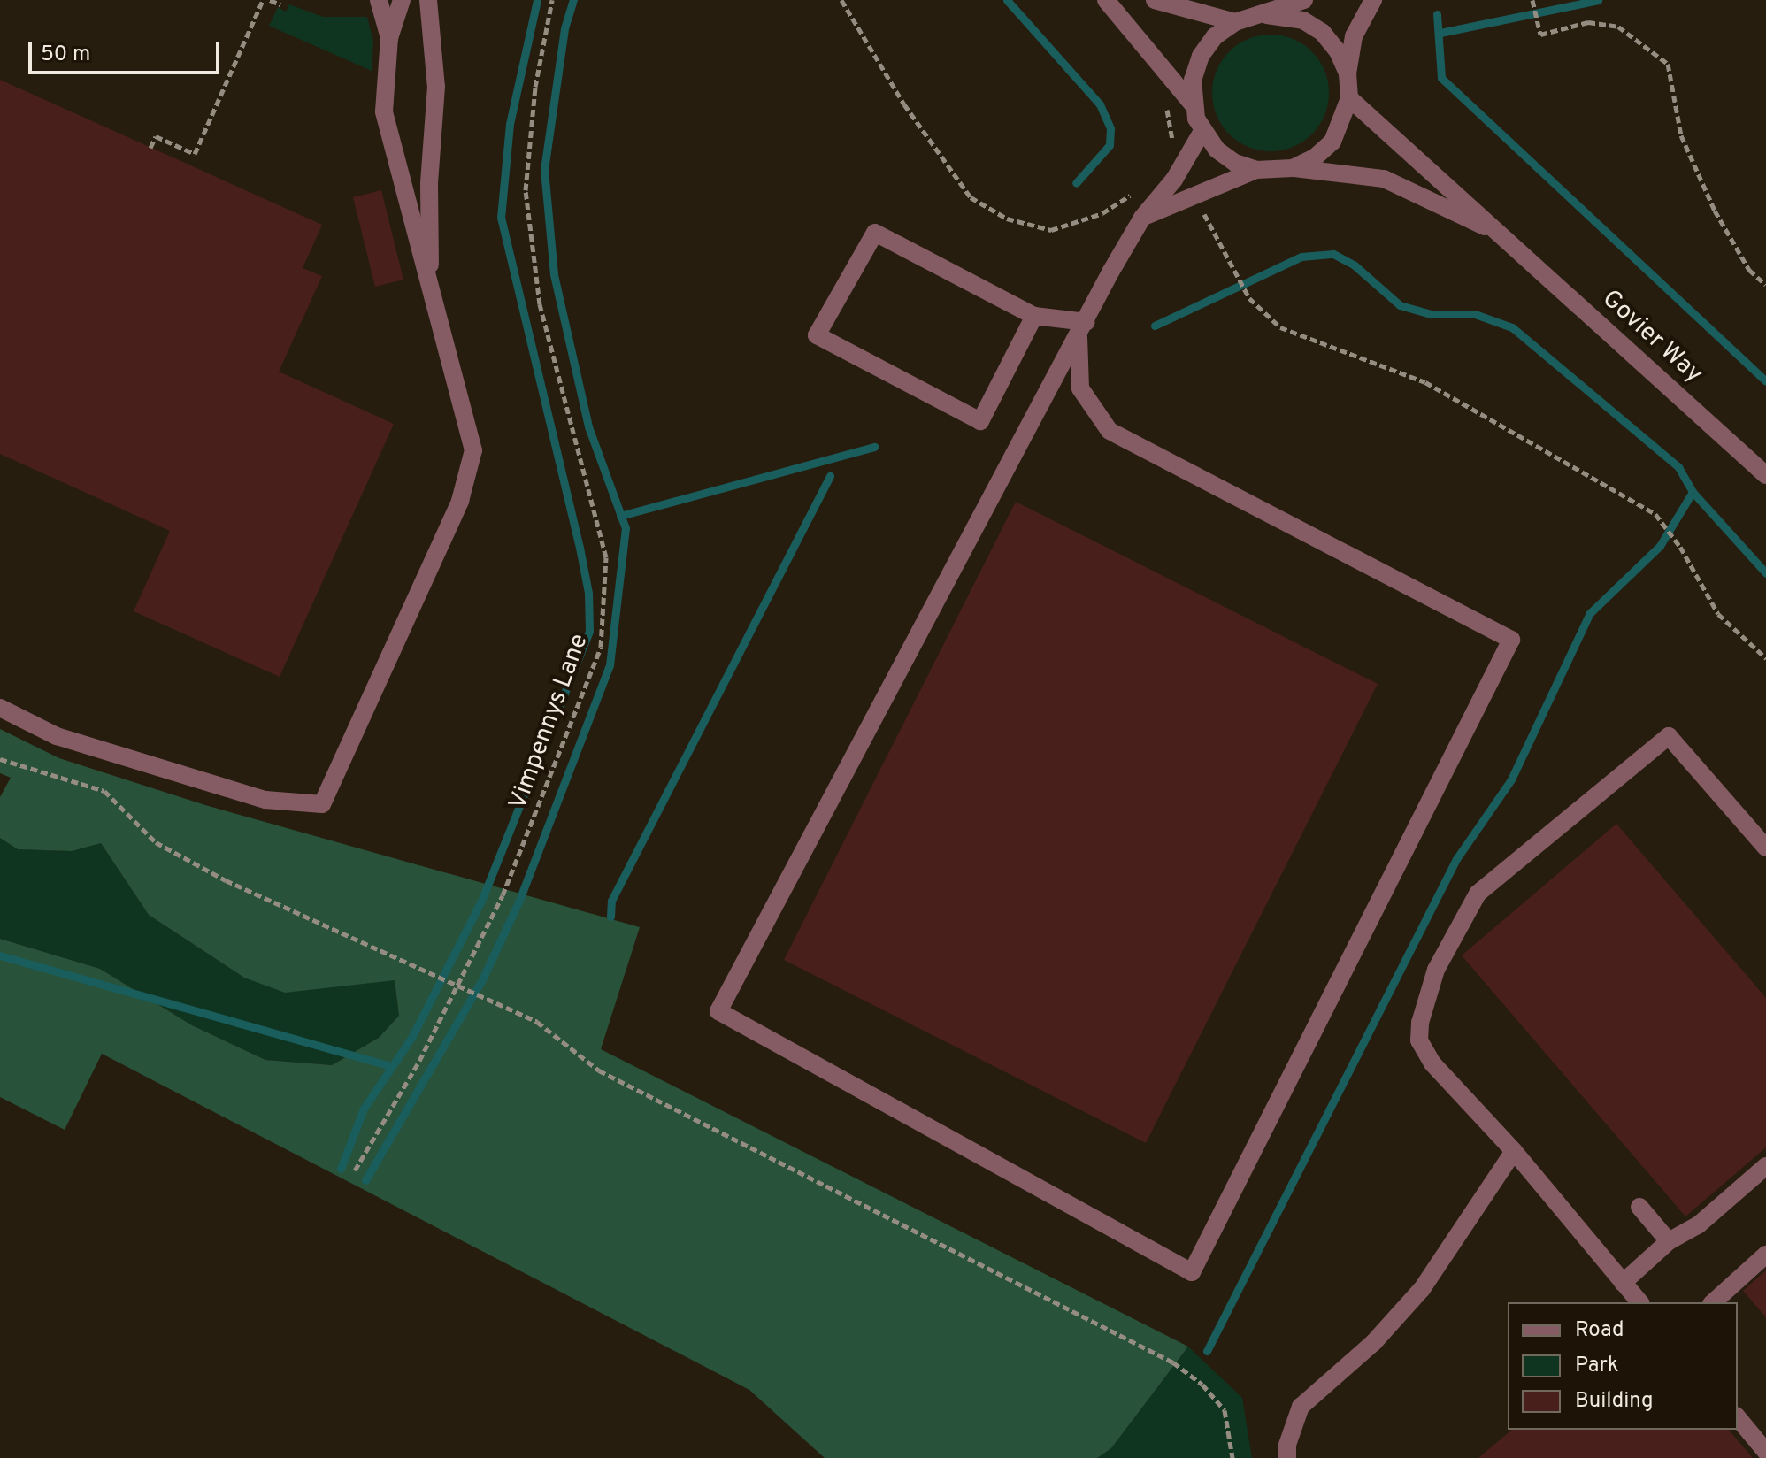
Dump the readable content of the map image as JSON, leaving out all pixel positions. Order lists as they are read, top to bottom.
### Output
{
  "streets": {
    "street": ["Govier Way"],
    "path": ["Vimpennys Lane"]
  },
  "legend": ["Road", "Park", "Building"],
  "scale_bar": "50 m"
}
